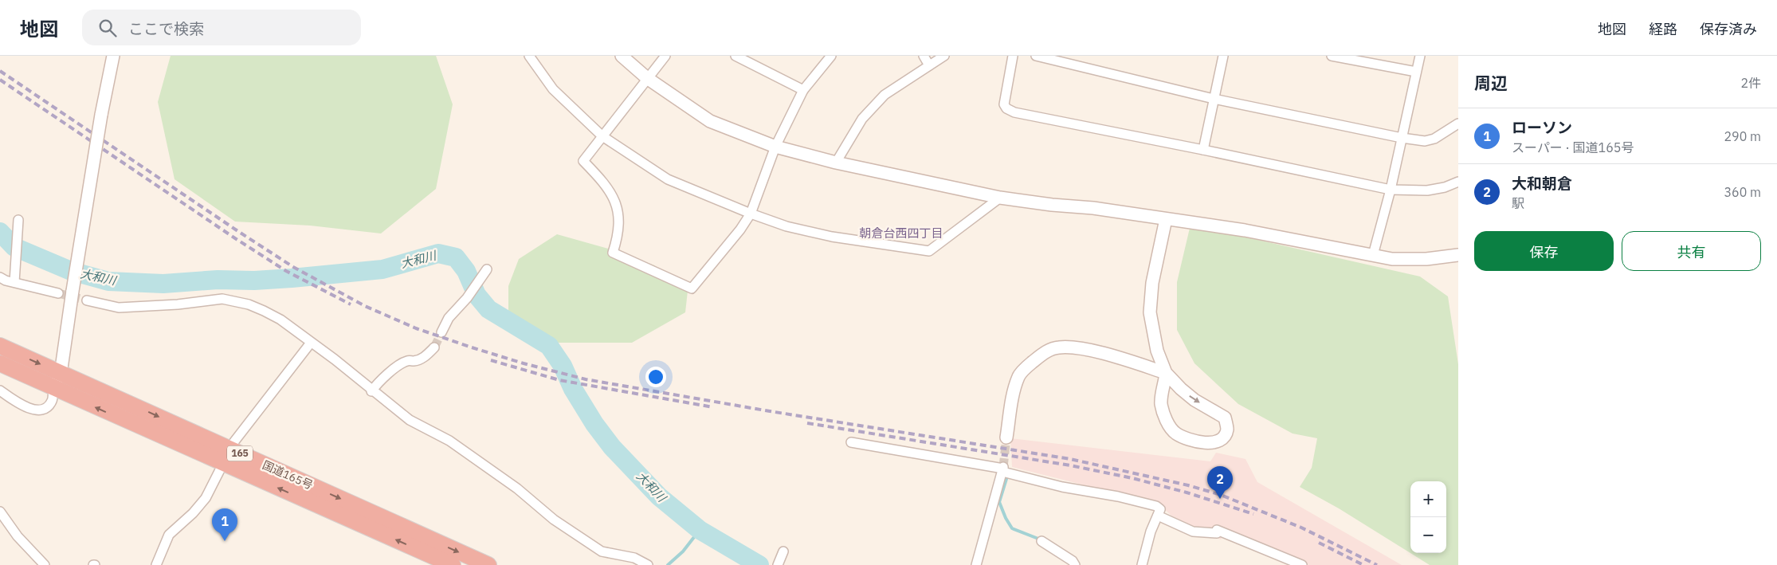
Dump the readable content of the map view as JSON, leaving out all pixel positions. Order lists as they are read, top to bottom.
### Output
{
  "streets": {
    "highway": ["165", "国道165号"]
  },
  "districts": ["朝倉台西四丁目"],
  "water": ["大和川"],
  "page": {
    "header": "地図",
    "search": "ここで検索",
    "nav": ["地図", "経路", "保存済み"],
    "heading": ["周辺", "2件"],
    "list": [
      {
        "mark": "1",
        "name": "ローソン",
        "note": "スーパー · 国道165号",
        "value": "290 m"
      },
      {
        "mark": "2",
        "name": "大和朝倉",
        "note": "駅",
        "value": "360 m"
      }
    ],
    "buttons": ["保存", "共有"],
    "pins": ["2", "1"],
    "map_buttons": ["+", "−"]
  }
}
